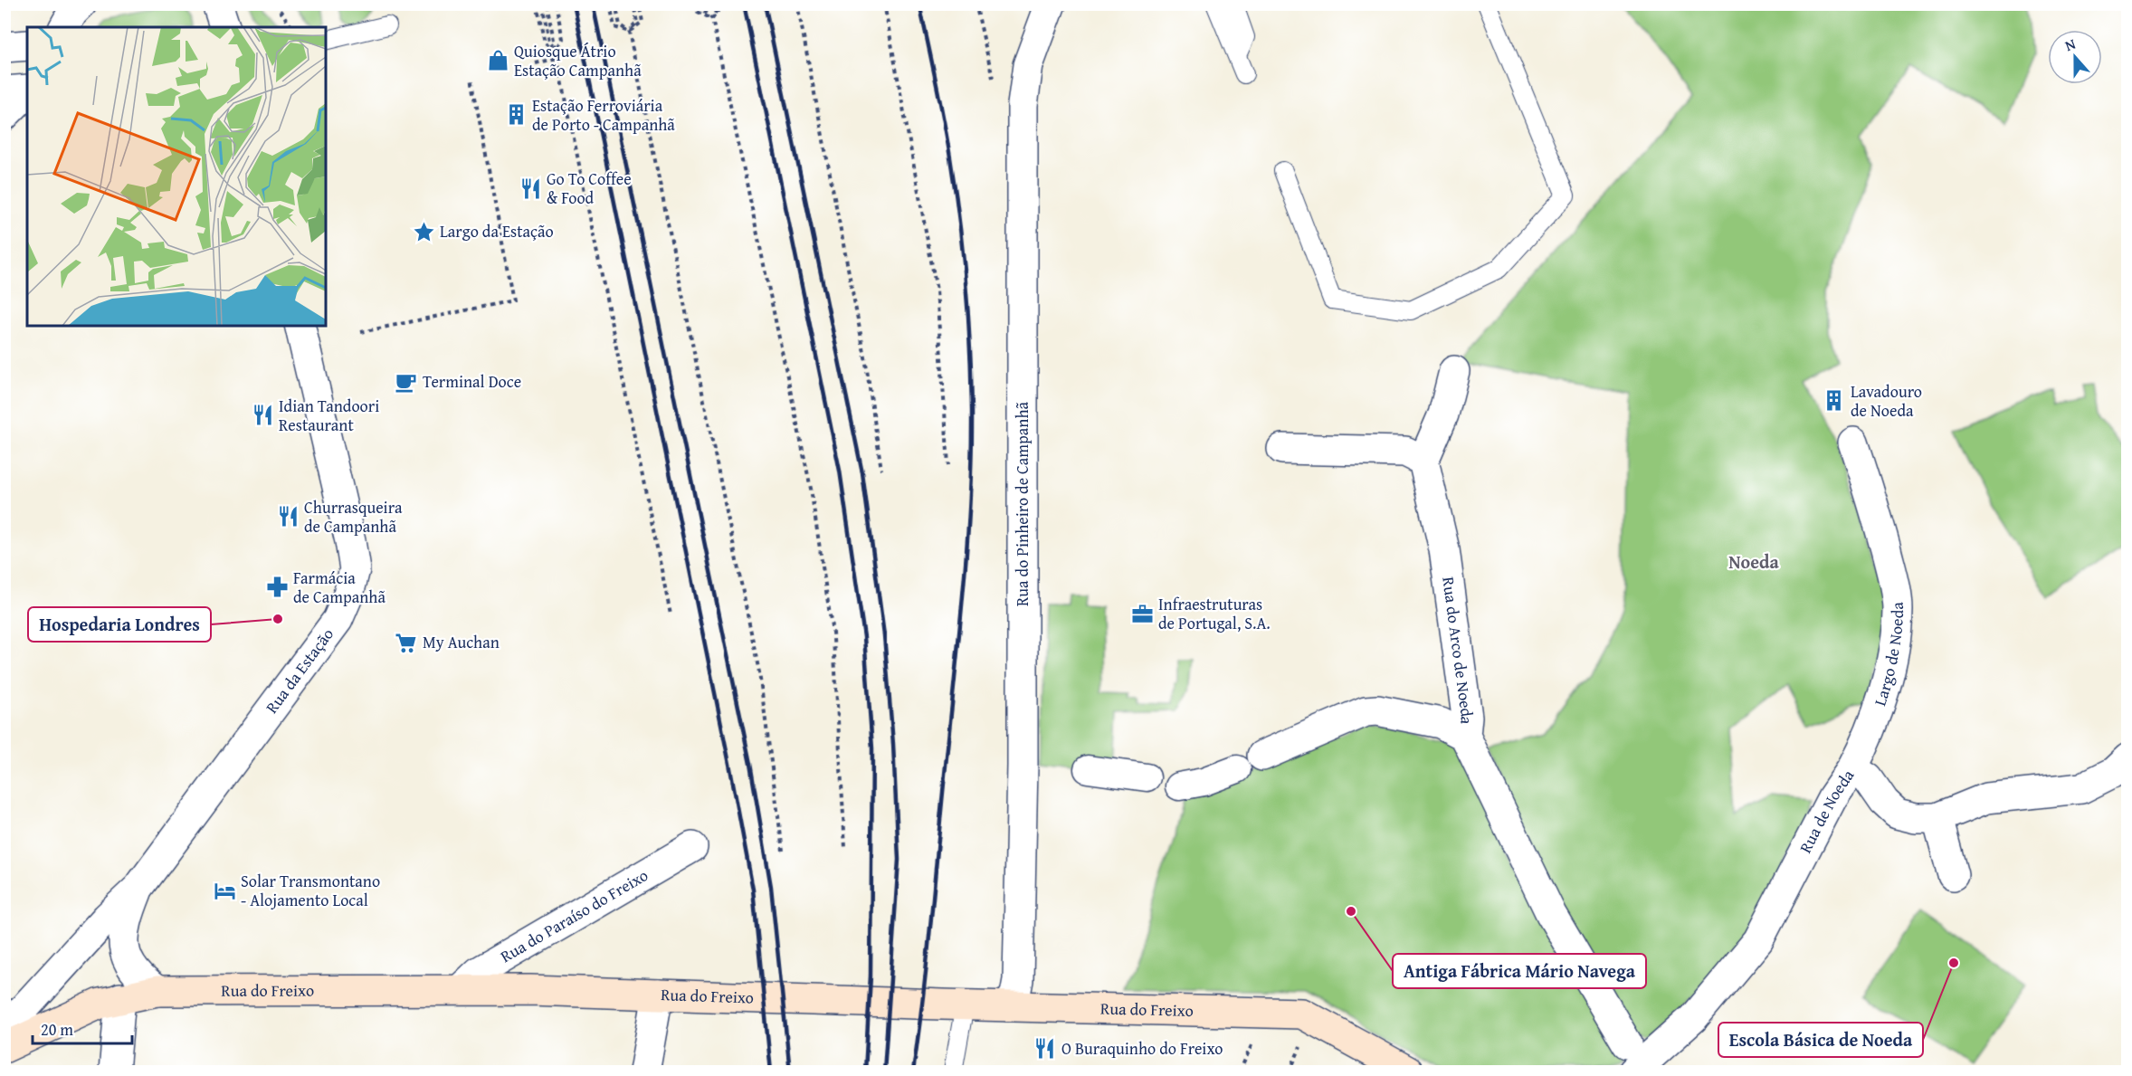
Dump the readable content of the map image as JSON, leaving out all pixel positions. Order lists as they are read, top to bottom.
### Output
{
  "streets": {
    "main road": ["Rua do Freixo"],
    "street": [
      "Rua do Pinheiro de Campanhã",
      "Rua do Arco de Noeda",
      "Largo de Noeda",
      "Rua da Estação",
      "Rua de Noeda",
      "Rua do Paraíso do Freixo"
    ]
  },
  "crossings": [
    ["Rua do Pinheiro de Campanhã", "Rua do Freixo"],
    ["Rua do Arco de Noeda", "Rua de Noeda"],
    ["Largo de Noeda", "Rua de Noeda"],
    ["Rua da Estação", "Rua do Freixo"],
    ["Rua do Paraíso do Freixo", "Rua do Freixo"]
  ],
  "districts": ["Noeda"],
  "places": {
    "shop": ["Quiosque Átrio Estação Campanhã"],
    "building": ["Estação Ferroviária de Porto - Campanhã", "Lavadouro de Noeda"],
    "restaurant": [
      "Go To Coffee & Food",
      "Idian Tandoori Restaurant",
      "Churrasqueira de Campanhã",
      "O Buraquinho do Freixo"
    ],
    "place": ["Largo da Estação"],
    "cafe": ["Terminal Doce"],
    "pharmacy": ["Farmácia de Campanhã"],
    "office": ["Infraestruturas de Portugal, S.A."],
    "other": ["Hospedaria Londres", "Antiga Fábrica Mário Navega", "Escola Básica de Noeda"],
    "supermarket": ["My Auchan"],
    "hotel": ["Solar Transmontano - Alojamento Local"]
  },
  "scale_bar": "20 m",
  "north": "top"
}
